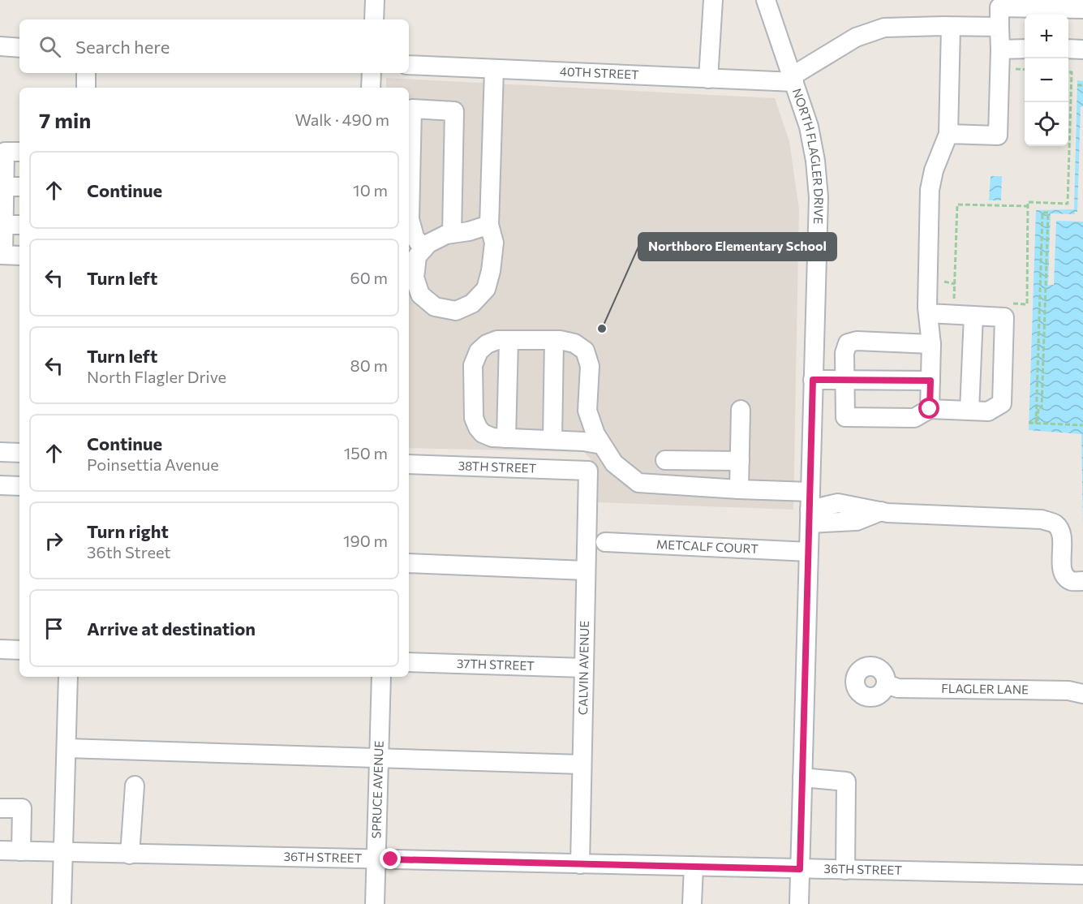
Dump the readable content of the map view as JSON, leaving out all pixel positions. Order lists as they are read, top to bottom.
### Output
{
  "streets": {
    "street": [
      "40TH STREET",
      "NORTH FLAGLER DRIVE",
      "38TH STREET",
      "METCALF COURT",
      "37TH STREET",
      "CALVIN AVENUE",
      "FLAGLER LANE",
      "SPRUCE AVENUE",
      "36TH STREET"
    ]
  },
  "crossings": [
    ["40TH STREET", "NORTH FLAGLER DRIVE"],
    ["NORTH FLAGLER DRIVE", "METCALF COURT"],
    ["NORTH FLAGLER DRIVE", "36TH STREET"],
    ["38TH STREET", "CALVIN AVENUE"],
    ["37TH STREET", "CALVIN AVENUE"],
    ["CALVIN AVENUE", "36TH STREET"],
    ["SPRUCE AVENUE", "36TH STREET"]
  ],
  "places": ["Northboro Elementary School"],
  "page": {
    "map_buttons": ["+", "−"],
    "search": "Search here",
    "heading": ["7 min", "Walk · 490 m"],
    "list": [
      ["Continue", "10 m"],
      ["Turn left", "60 m"],
      ["Turn left", "North Flagler Drive", "80 m"],
      ["Continue", "Poinsettia Avenue", "150 m"],
      ["Turn right", "36th Street", "190 m"],
      "Arrive at destination"
    ]
  }
}
